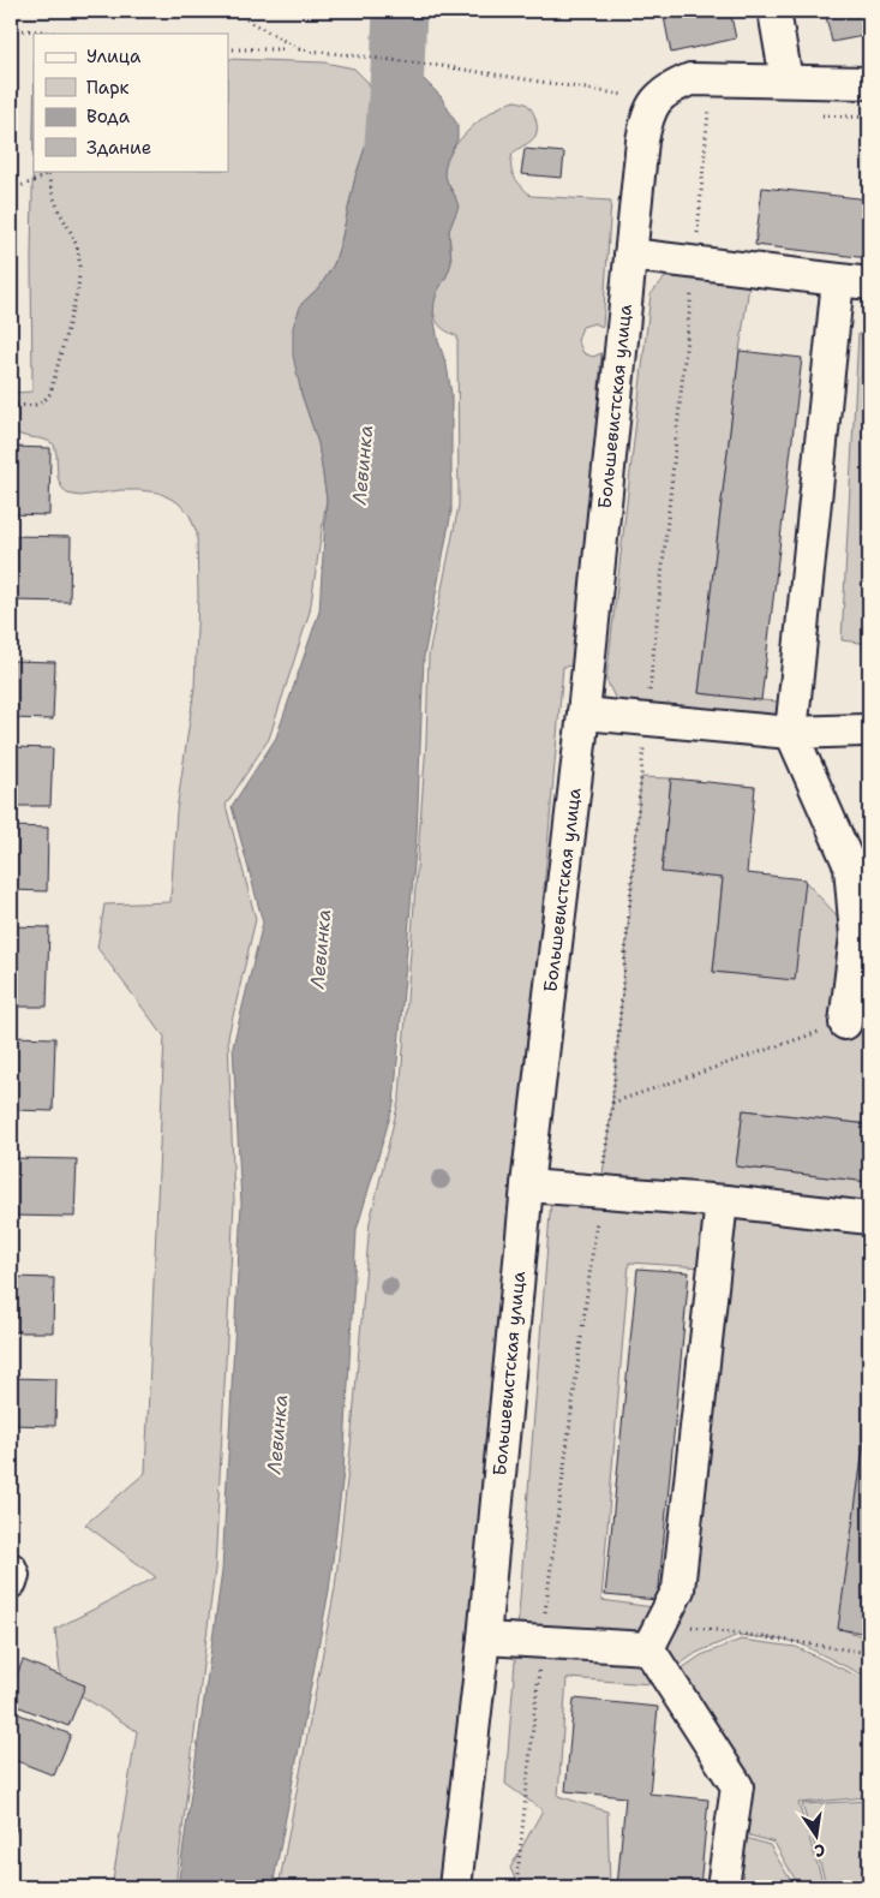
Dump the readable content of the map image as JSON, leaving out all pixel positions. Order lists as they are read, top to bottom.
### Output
{
  "streets": {
    "street": ["Большевистская улица"]
  },
  "water": ["Левинка"],
  "legend": [
    "Улица",
    "Парк",
    "Вода",
    "Здание"
  ],
  "north": "bottom"
}
